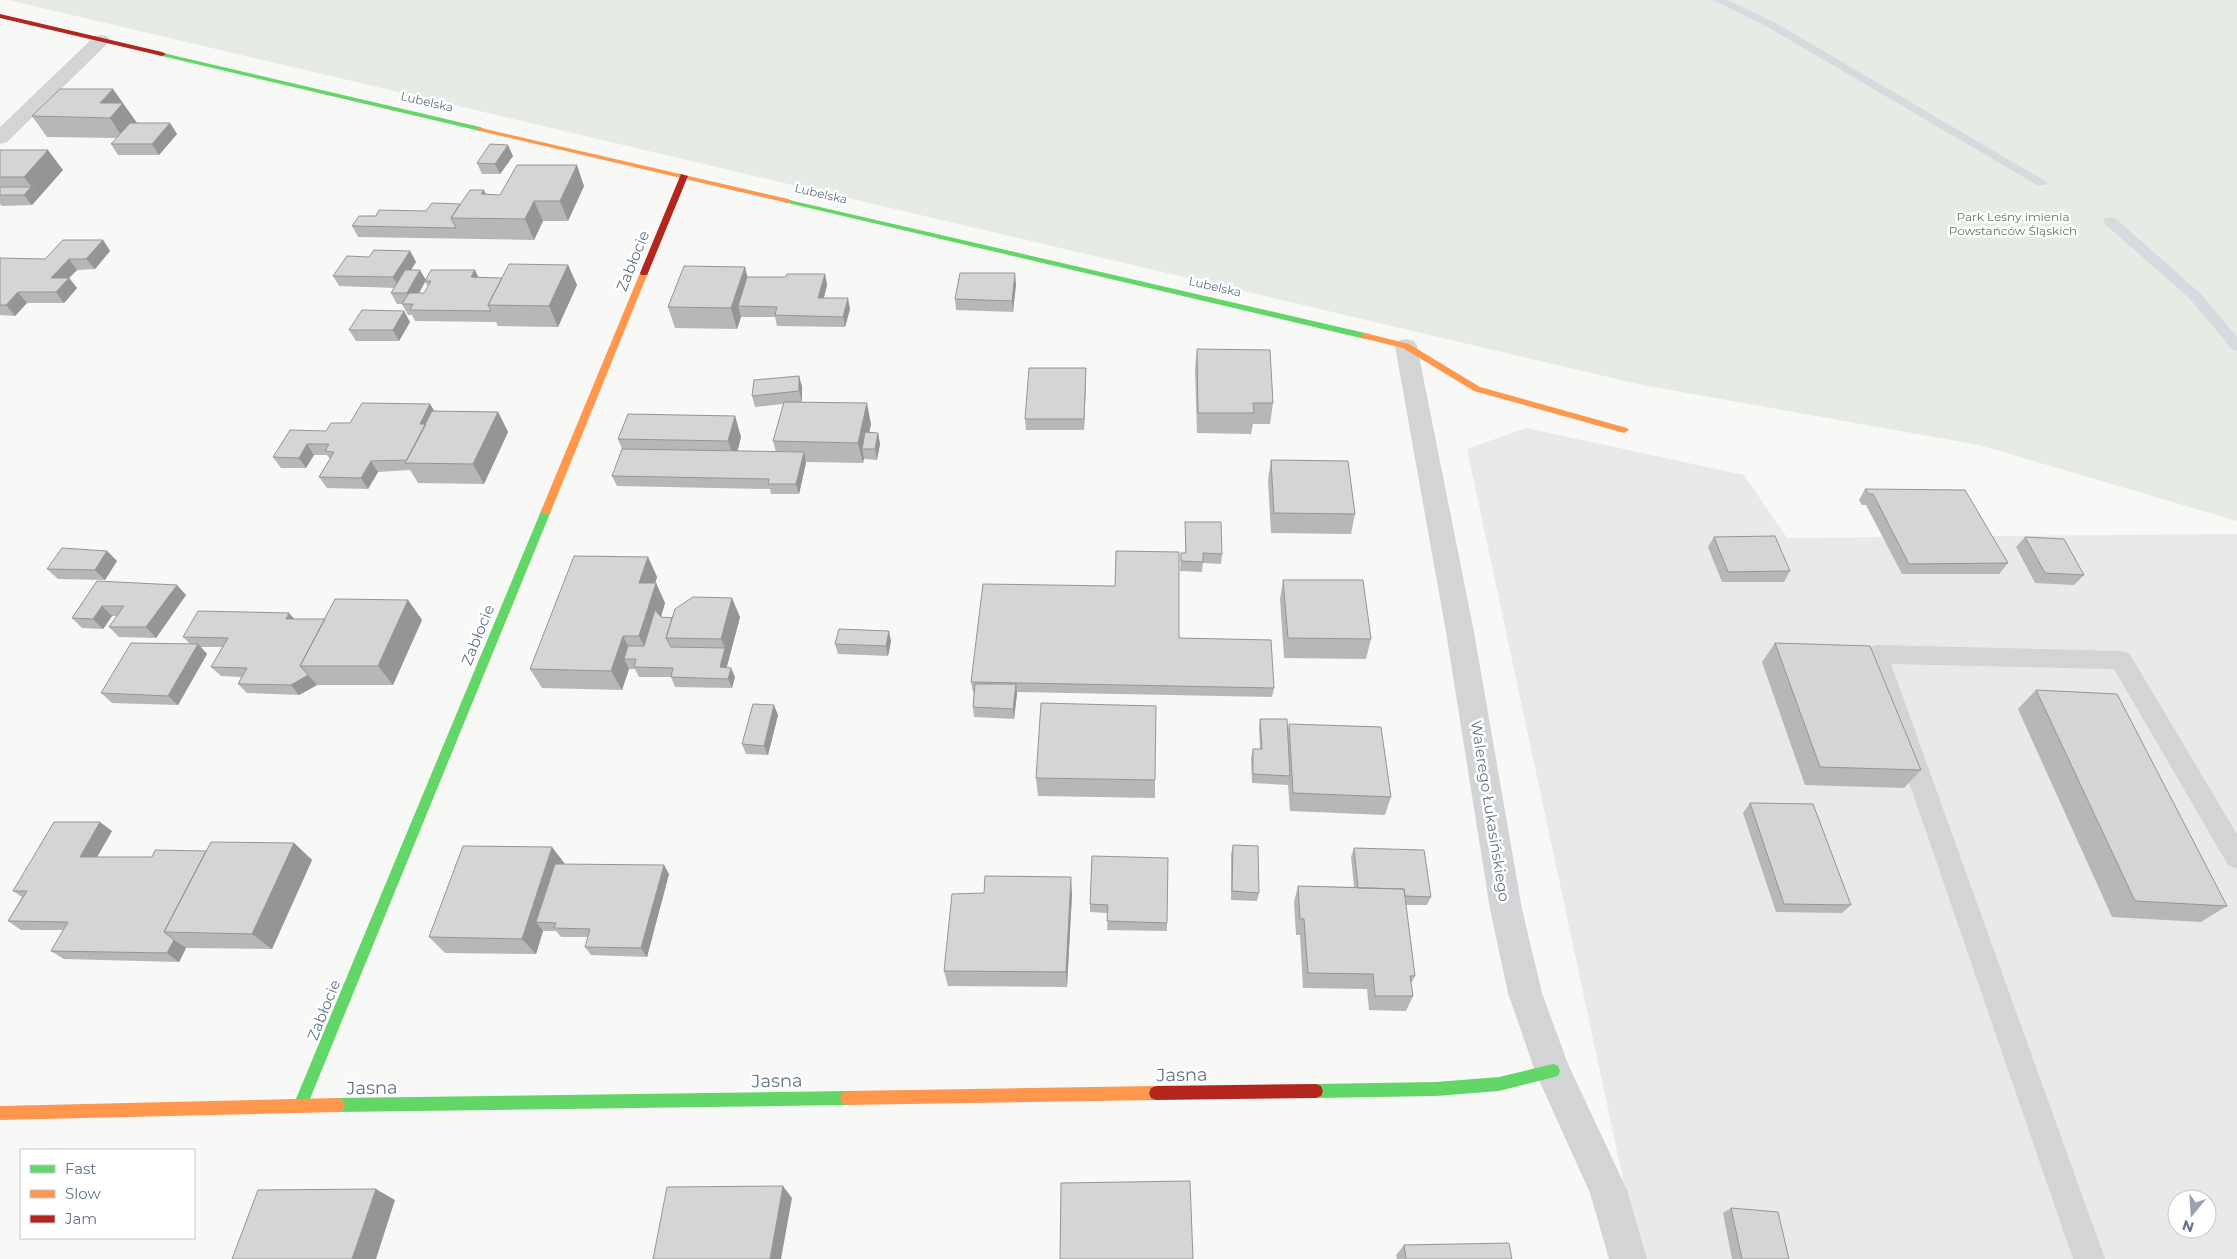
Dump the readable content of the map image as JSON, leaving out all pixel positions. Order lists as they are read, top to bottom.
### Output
{
  "streets": {
    "street": [
      "Lubelska",
      "Zabłocie",
      "Walerego Łukasińskiego",
      "Jasna"
    ]
  },
  "crossings": [
    ["Lubelska", "Zabłocie"],
    ["Lubelska", "Walerego Łukasińskiego"],
    ["Zabłocie", "Jasna"],
    ["Walerego Łukasińskiego", "Jasna"]
  ],
  "parks": ["Park Leśny imienia Powstańców Śląskich"],
  "legend": ["Fast", "Slow", "Jam"],
  "north": "bottom"
}
